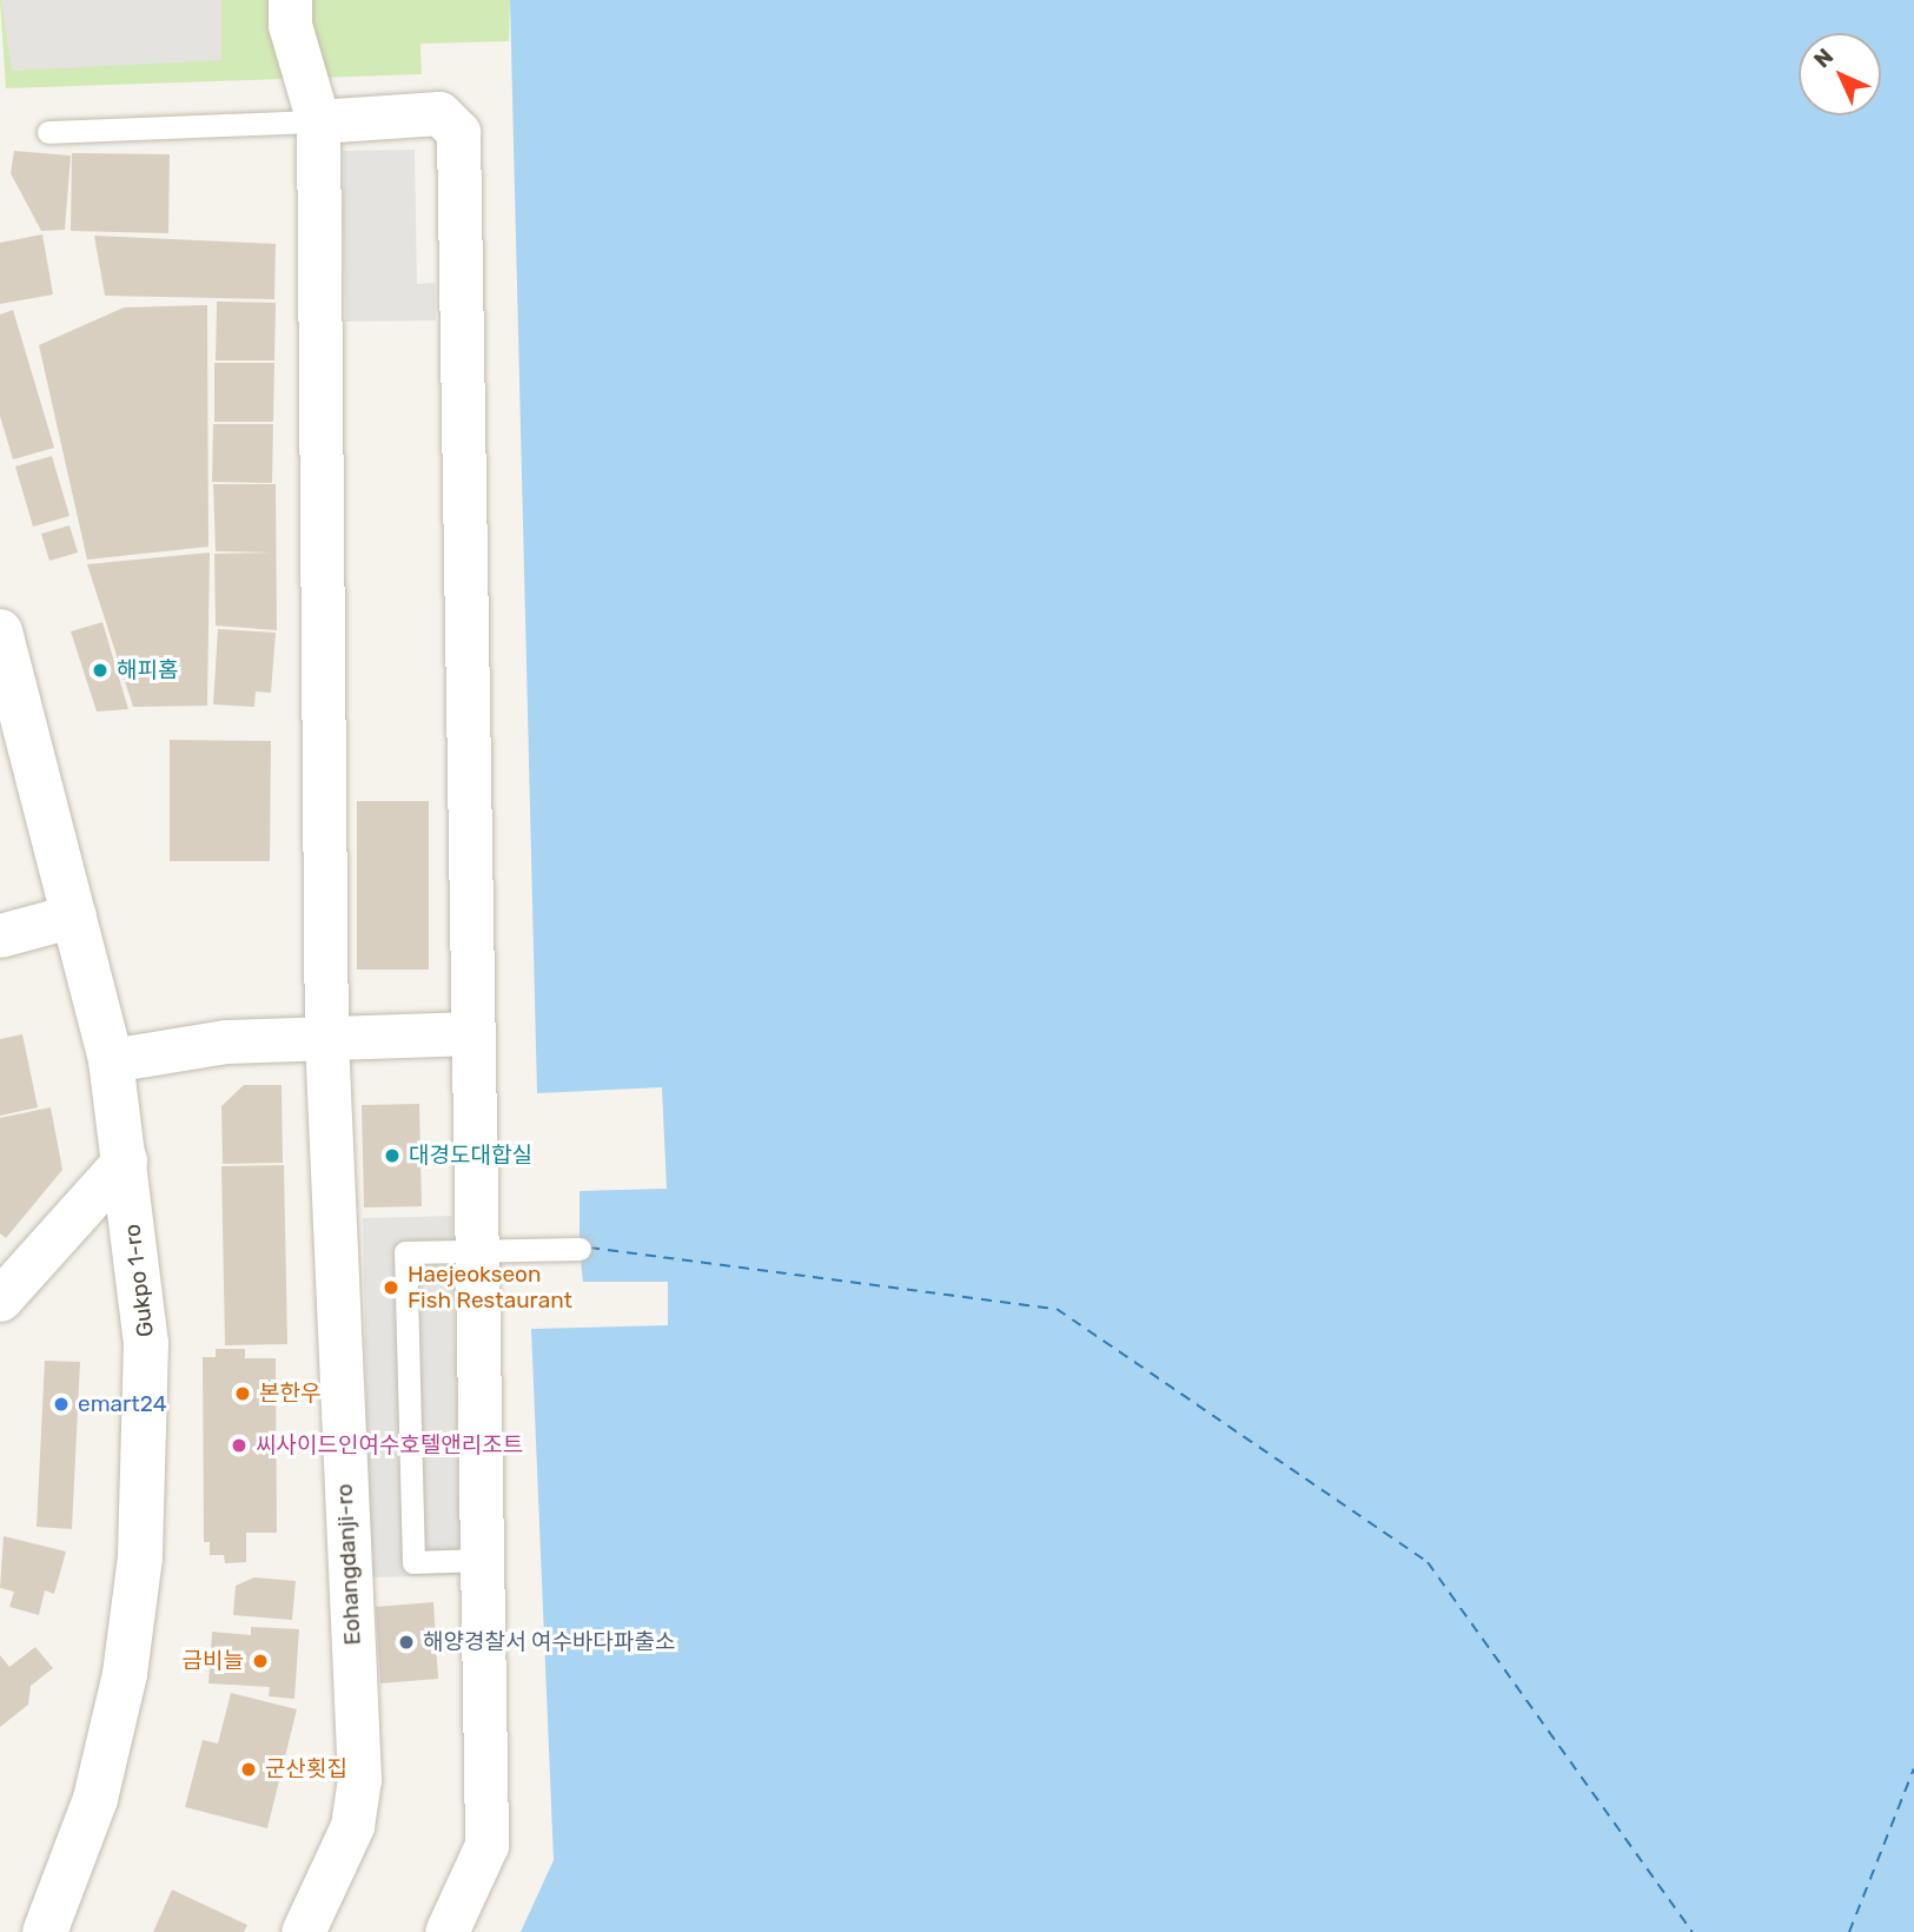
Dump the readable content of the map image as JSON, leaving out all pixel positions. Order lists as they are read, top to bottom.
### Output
{
  "streets": {
    "street": ["Gukpo 1-ro", "Eohangdanji-ro"]
  },
  "places": [
    "해피홈",
    "대경도대합실",
    "Haejeokseon Fish Restaurant",
    "본한우",
    "emart24",
    "씨사이드인여수호텔앤리조트",
    "해양경찰서 여수바다파출소",
    "금비늘",
    "군산횟집"
  ],
  "north": "top left"
}
